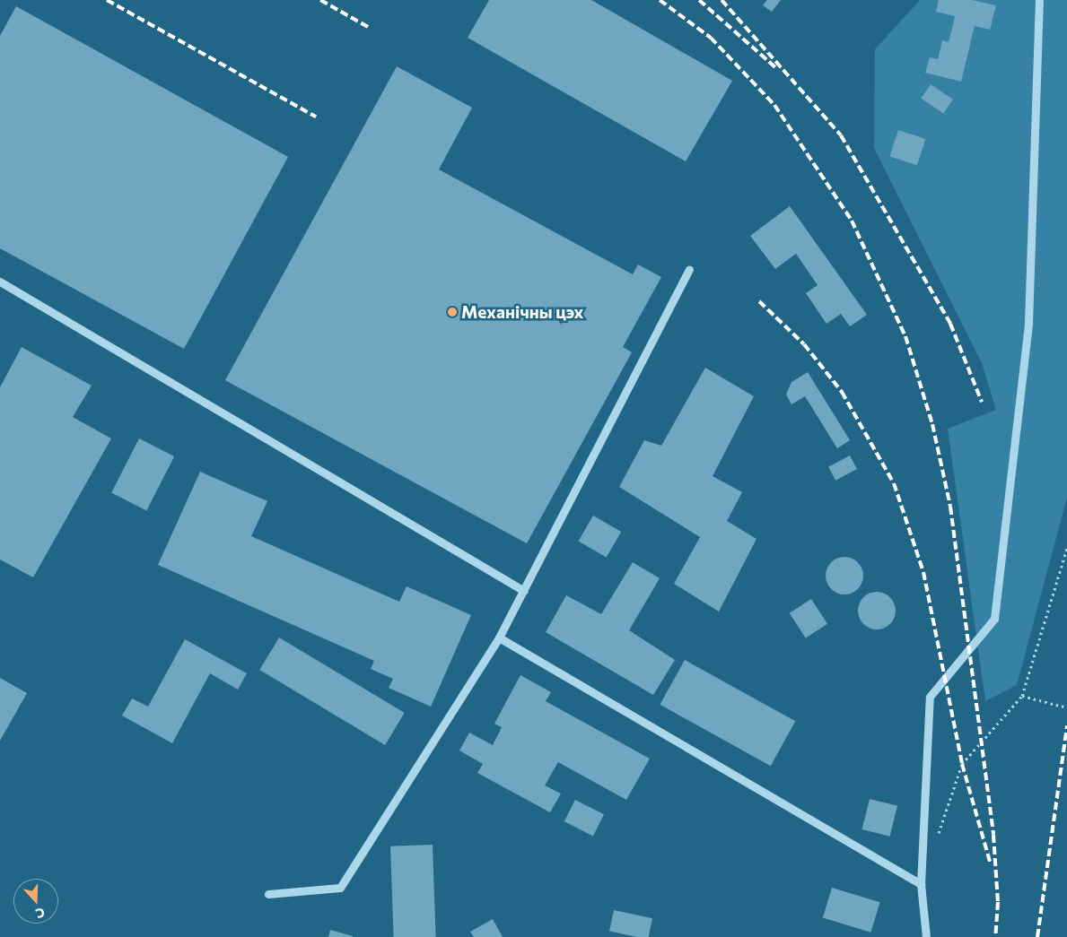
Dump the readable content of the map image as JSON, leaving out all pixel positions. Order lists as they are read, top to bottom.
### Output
{
  "places": ["Механічны цэх"],
  "north": "bottom"
}
